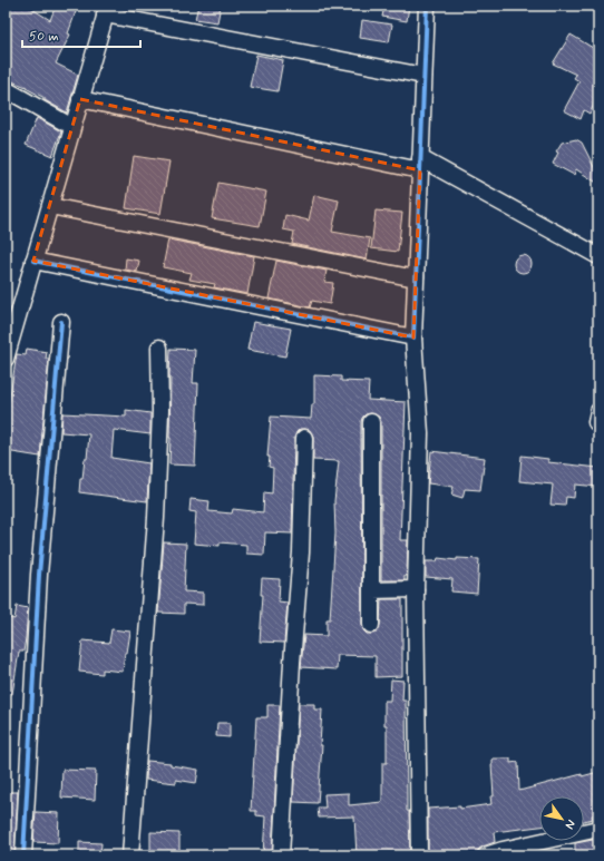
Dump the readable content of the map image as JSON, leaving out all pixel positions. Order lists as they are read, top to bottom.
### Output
{
  "scale_bar": "50 m",
  "north": "bottom right"
}
